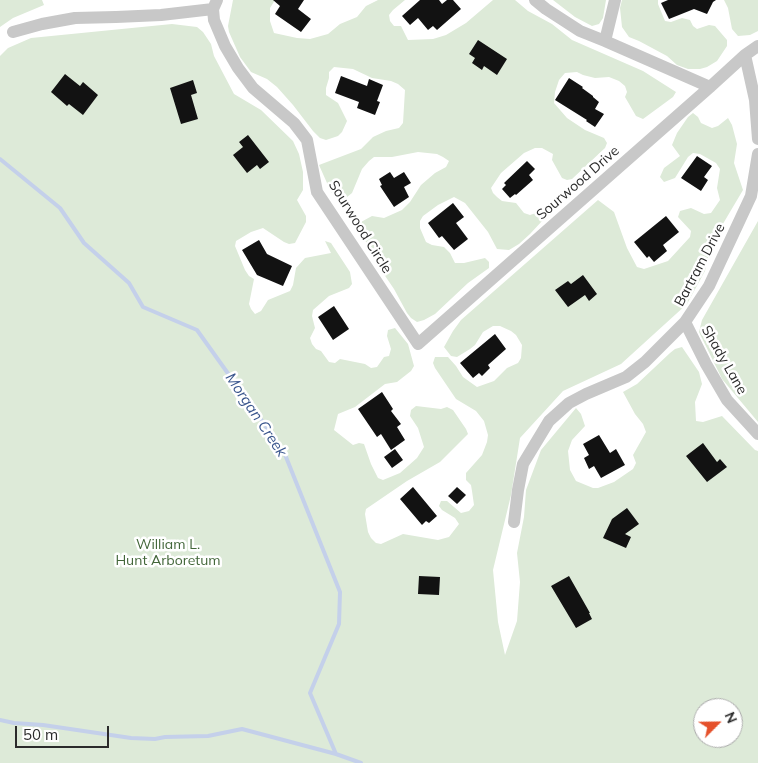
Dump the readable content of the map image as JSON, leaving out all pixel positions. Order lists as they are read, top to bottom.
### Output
{
  "streets": {
    "street": [
      "Sourwood Drive",
      "Sourwood Circle",
      "Bartram Drive",
      "Shady Lane"
    ]
  },
  "crossings": [
    ["Sourwood Drive", "Sourwood Circle"],
    ["Bartram Drive", "Shady Lane"]
  ],
  "water": ["Morgan Creek"],
  "parks": ["William L. Hunt Arboretum"],
  "scale_bar": "50 m",
  "north": "top right"
}
